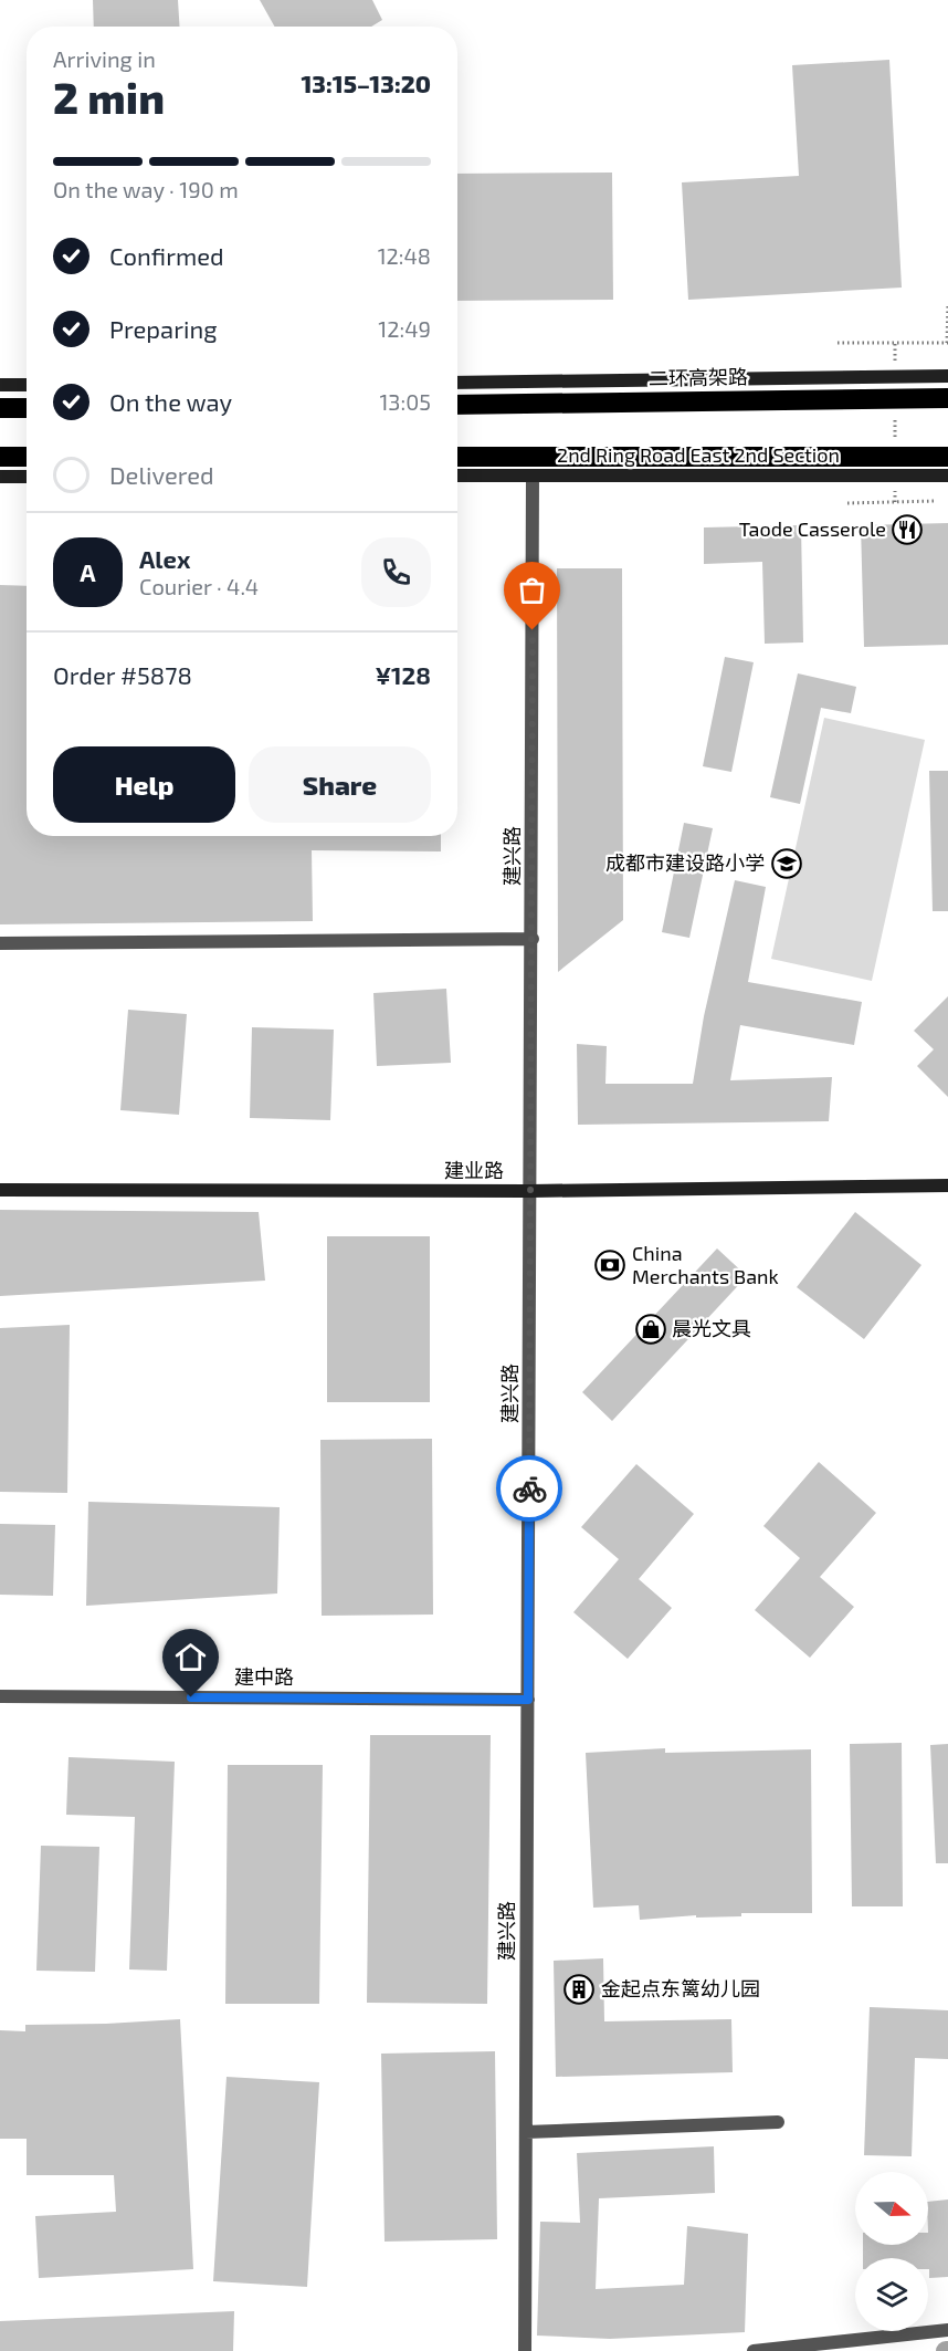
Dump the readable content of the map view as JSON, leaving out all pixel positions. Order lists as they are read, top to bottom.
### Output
{
  "streets": {
    "highway": ["二环高架路"],
    "main road": ["2nd Ring Road East 2nd Section", "建业路"],
    "street": ["建兴路", "建中路"]
  },
  "crossings": [
    ["2nd Ring Road East 2nd Section", "建兴路"],
    ["建兴路", "建业路"],
    ["建兴路", "建中路"]
  ],
  "places": {
    "restaurant": ["Taode Casserole"],
    "school or university": ["成都市建设路小学"],
    "bank": ["China Merchants Bank"],
    "shop": ["晨光文具"],
    "building": ["金起点东篱幼儿园"]
  },
  "north": "right",
  "page": {
    "heading": ["2 min", "Arriving in", "13:15–13:20"],
    "panel": [
      "Alex",
      "Courier · 4.4",
      "Order #5878",
      "¥128"
    ],
    "bar": "On the way · 190 m",
    "list": [
      ["Confirmed", "12:48"],
      ["Preparing", "12:49"],
      ["On the way", "13:05"],
      "Delivered"
    ],
    "round": "A",
    "buttons": ["Help", "Share"]
  }
}
